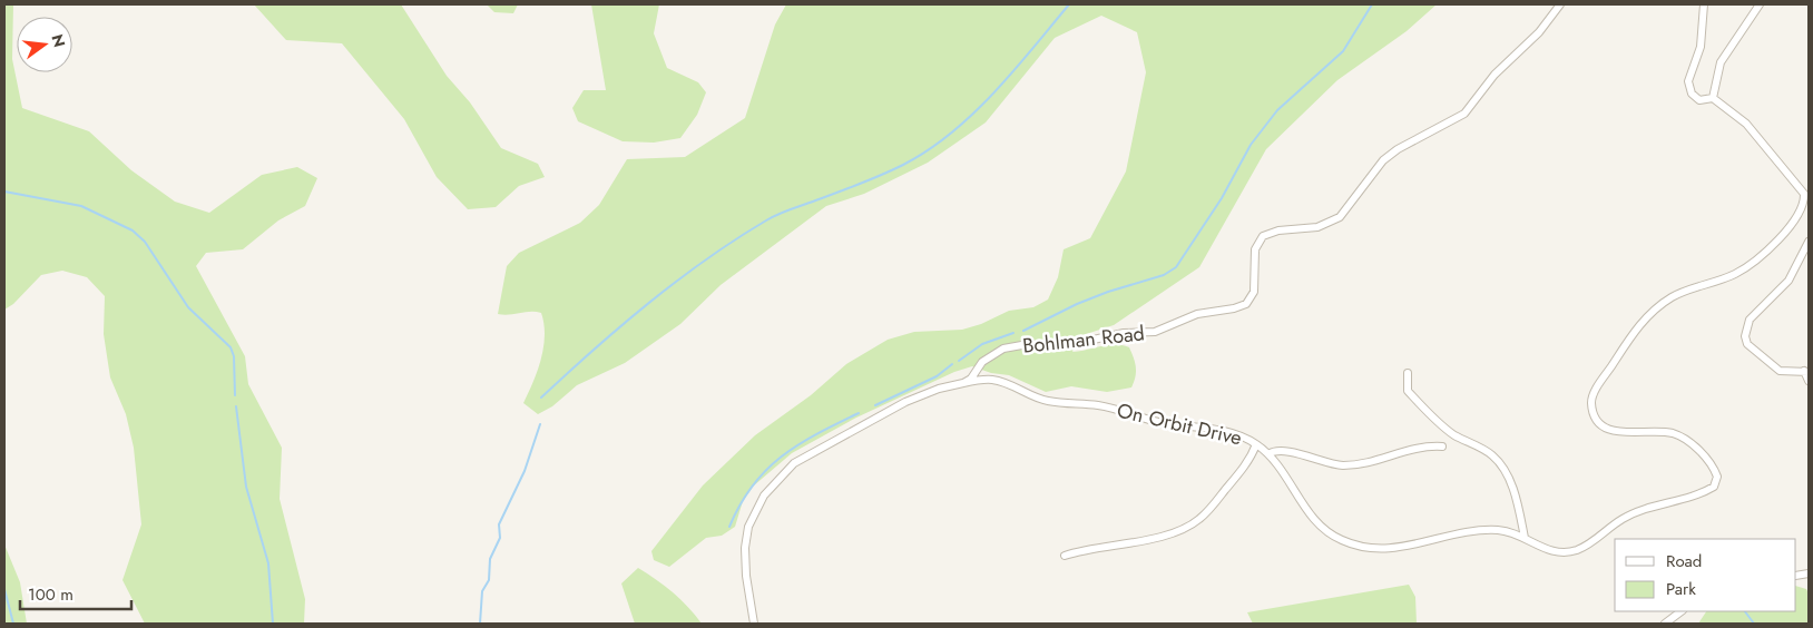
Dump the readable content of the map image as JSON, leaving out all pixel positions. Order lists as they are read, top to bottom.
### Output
{
  "streets": {
    "street": ["Bohlman Road", "On Orbit Drive"]
  },
  "crossings": [
    ["Bohlman Road", "On Orbit Drive"]
  ],
  "legend": ["Road", "Park"],
  "scale_bar": "100 m",
  "north": "right"
}
